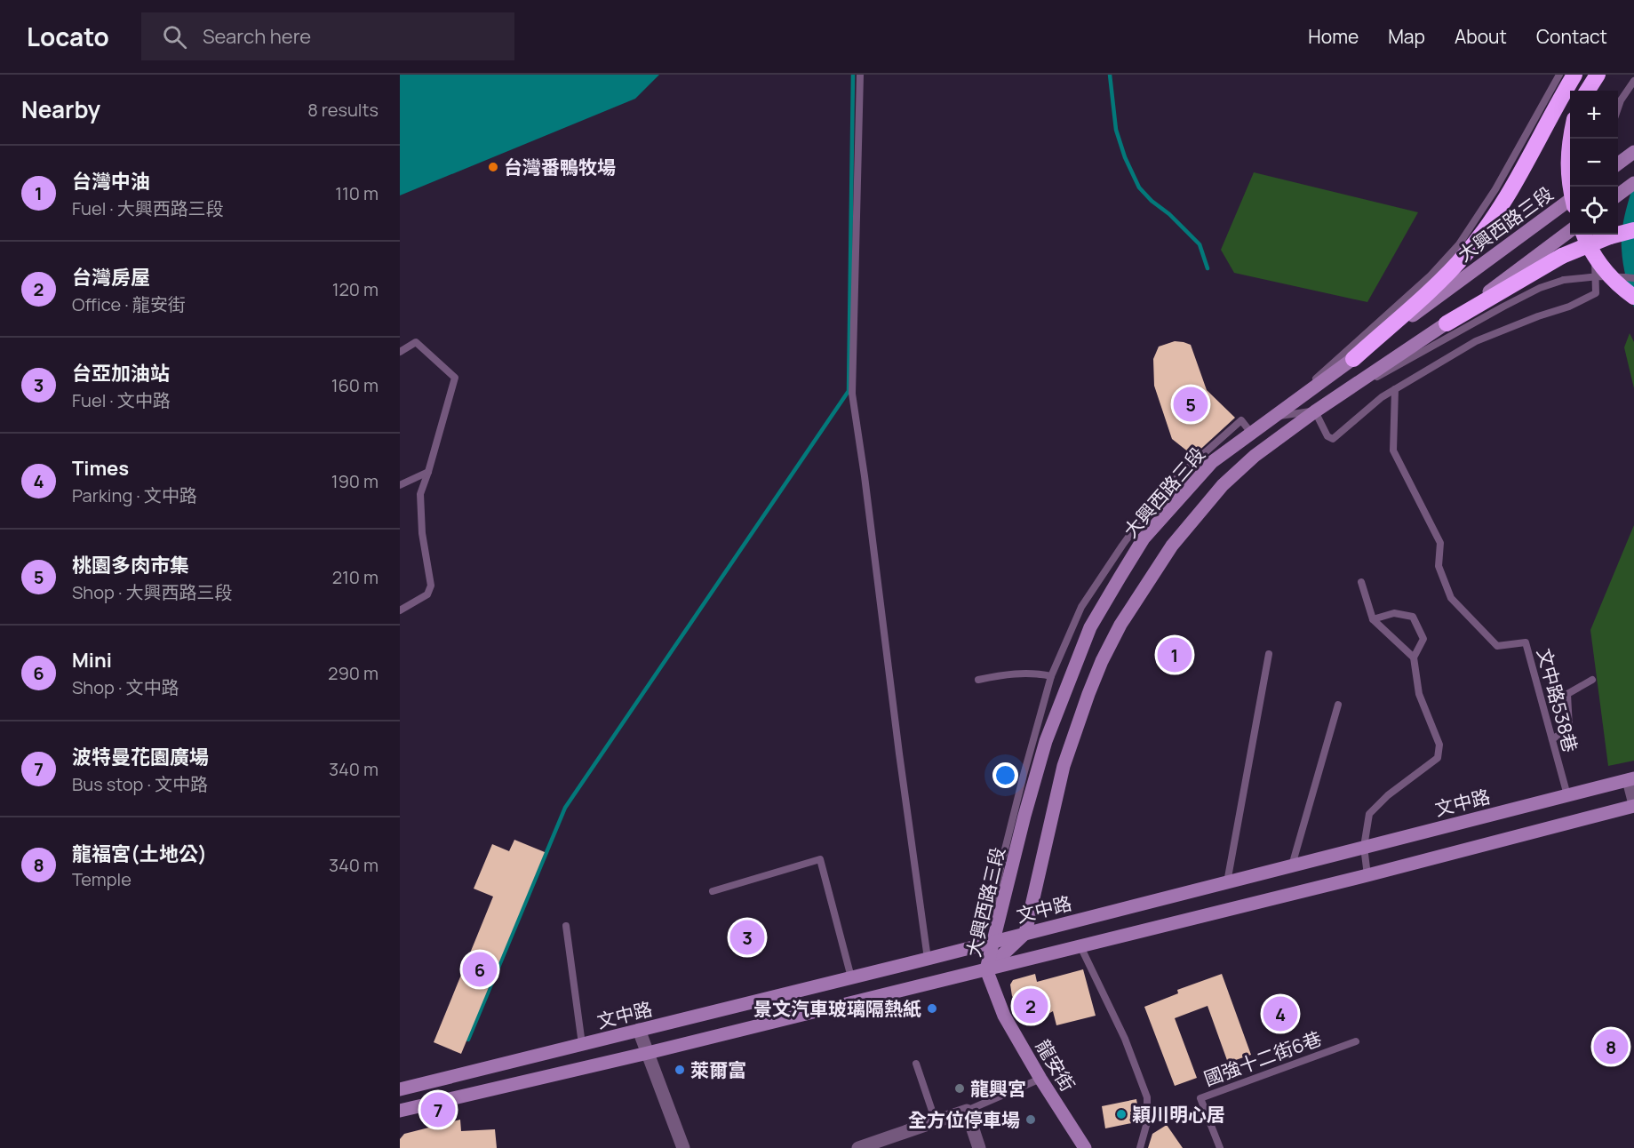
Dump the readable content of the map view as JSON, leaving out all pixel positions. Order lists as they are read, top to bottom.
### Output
{
  "streets": {
    "street": ["大興西路三段", "文中路", "龍安街"],
    "lane": ["文中路538巷", "國強十二街6巷"]
  },
  "crossings": [
    ["大興西路三段", "文中路"],
    ["大興西路三段", "龍安街"],
    ["文中路538巷", "文中路"]
  ],
  "places": [
    "台灣番鴨牧場",
    "景文汽車玻璃隔熱紙",
    "萊爾富",
    "龍興宮",
    "穎川明心居",
    "全方位停車場"
  ],
  "page": {
    "header": "Locato",
    "search": "Search here",
    "nav": [
      "Home",
      "Map",
      "About",
      "Contact"
    ],
    "heading": ["Nearby", "8 results"],
    "map_buttons": ["+", "−"],
    "list": [
      {
        "mark": "1",
        "name": "台灣中油",
        "note": "Fuel · 大興西路三段",
        "value": "110 m"
      },
      {
        "mark": "2",
        "name": "台灣房屋",
        "note": "Office · 龍安街",
        "value": "120 m"
      },
      {
        "mark": "3",
        "name": "台亞加油站",
        "note": "Fuel · 文中路",
        "value": "160 m"
      },
      {
        "mark": "4",
        "name": "Times",
        "note": "Parking · 文中路",
        "value": "190 m"
      },
      {
        "mark": "5",
        "name": "桃園多肉市集",
        "note": "Shop · 大興西路三段",
        "value": "210 m"
      },
      {
        "mark": "6",
        "name": "Mini",
        "note": "Shop · 文中路",
        "value": "290 m"
      },
      {
        "mark": "7",
        "name": "波特曼花園廣場",
        "note": "Bus stop · 文中路",
        "value": "340 m"
      },
      {
        "mark": "8",
        "name": "龍福宮(土地公)",
        "note": "Temple",
        "value": "340 m"
      }
    ],
    "pins": [
      "5",
      "1",
      "3",
      "6",
      "2",
      "4",
      "8",
      "7"
    ]
  }
}
